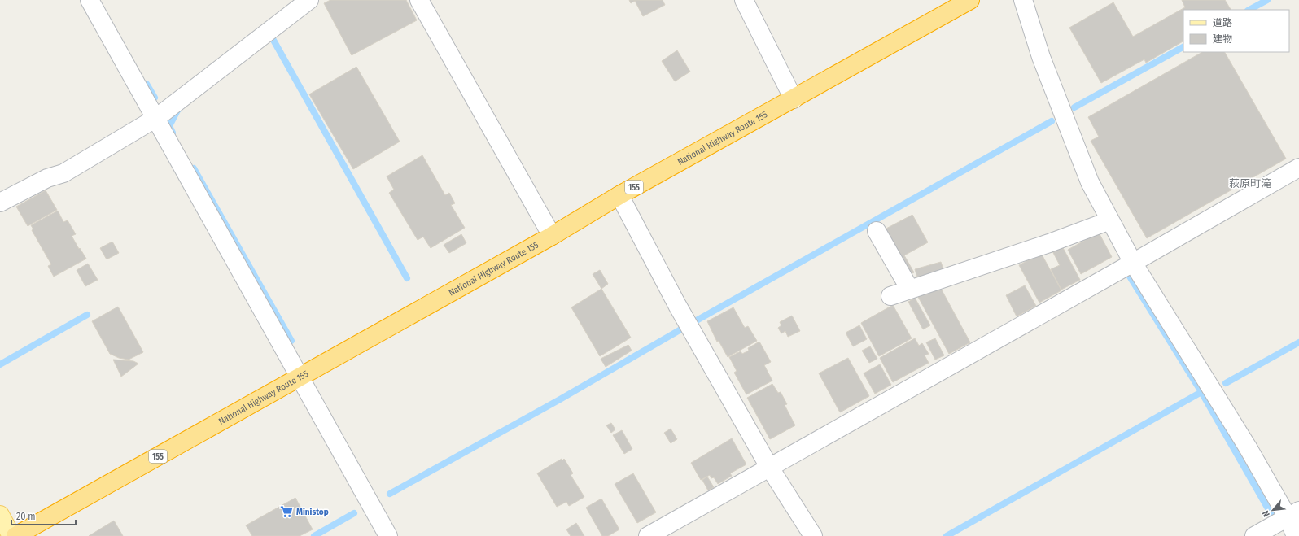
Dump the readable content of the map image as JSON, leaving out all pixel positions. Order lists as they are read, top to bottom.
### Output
{
  "streets": {
    "highway": ["National Highway Route 155", "155"]
  },
  "districts": ["萩原町滝"],
  "places": {
    "supermarket": ["Ministop"]
  },
  "legend": ["道路", "建物"],
  "scale_bar": "20 m",
  "north": "bottom left"
}
